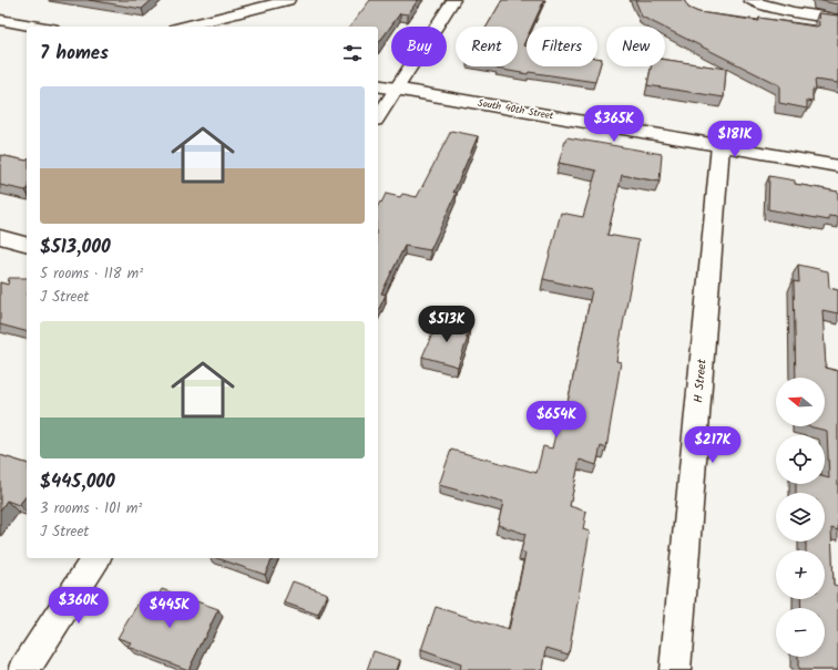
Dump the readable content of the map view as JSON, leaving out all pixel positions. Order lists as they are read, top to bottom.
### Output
{
  "streets": {
    "main road": ["South 40th Street"],
    "street": ["H Street"]
  },
  "crossings": [
    ["South 40th Street", "H Street"]
  ],
  "north": "left",
  "page": {
    "chip": [
      "Buy",
      "Rent",
      "Filters",
      "New"
    ],
    "heading": "7 homes",
    "list": [
      {
        "name": "$513,000",
        "note": "5 rooms · 118 m² · J Street"
      },
      {
        "name": "$445,000",
        "note": "3 rooms · 101 m² · J Street"
      }
    ],
    "price": [
      "$365K",
      "$181K",
      "$513K",
      "$654K",
      "$217K",
      "$360K",
      "$445K"
    ],
    "map_buttons": ["+", "−"]
  }
}
